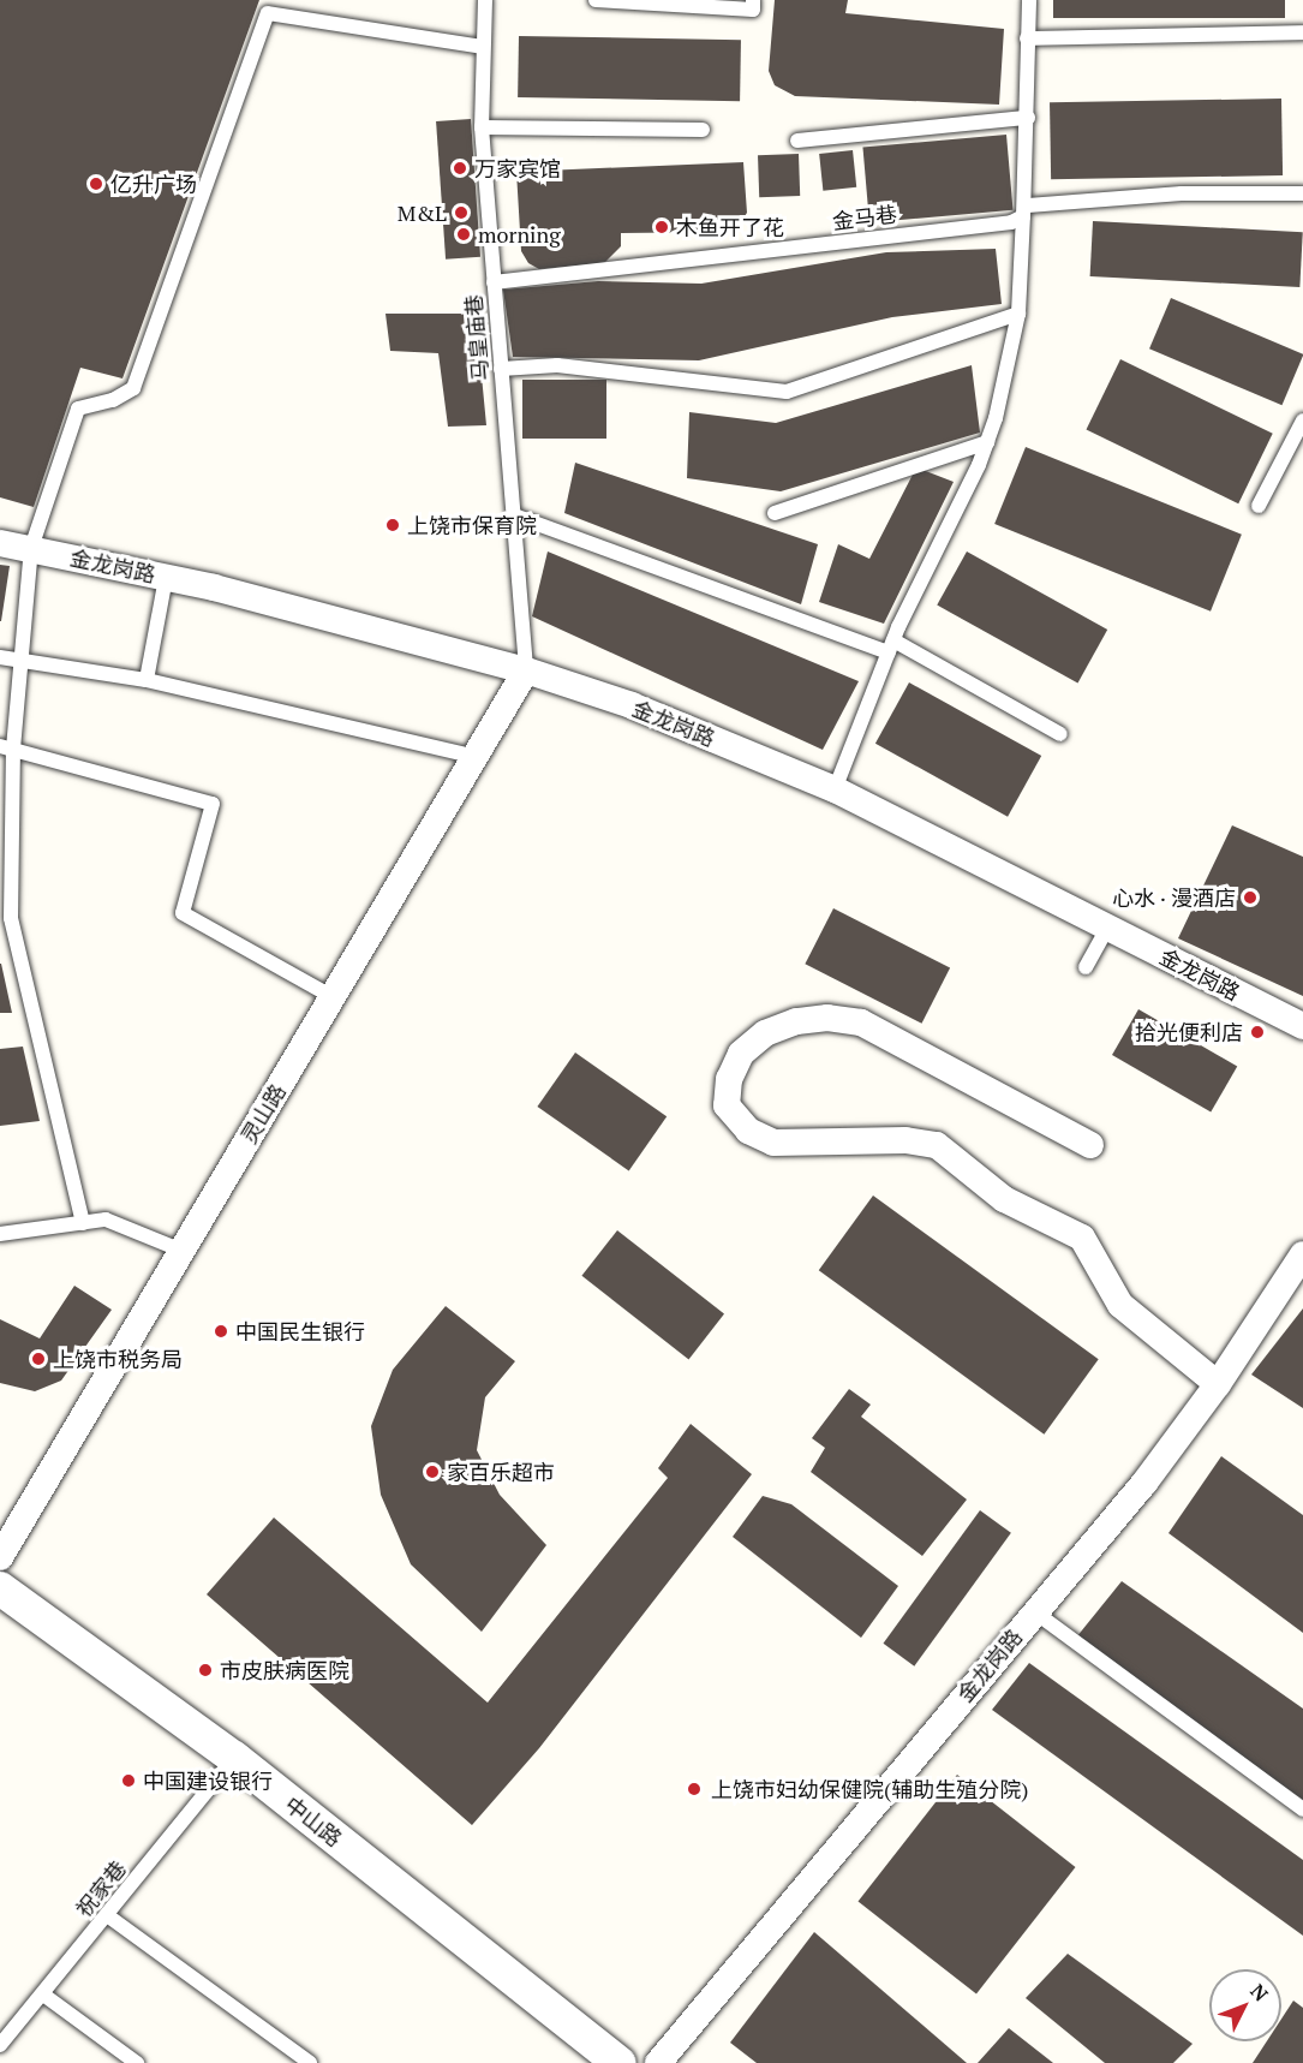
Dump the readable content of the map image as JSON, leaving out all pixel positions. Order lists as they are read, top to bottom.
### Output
{
  "streets": {
    "street": ["金龙岗路", "灵山路", "中山路"],
    "lane": ["金马巷", "马皇庙巷", "祝家巷"]
  },
  "crossings": [
    ["金马巷", "马皇庙巷"],
    ["马皇庙巷", "金龙岗路"],
    ["马皇庙巷", "灵山路"],
    ["金龙岗路", "灵山路"],
    ["中山路", "祝家巷"]
  ],
  "places": [
    "万家宾馆",
    "亿升广场",
    "M&L",
    "木鱼开了花",
    "morning",
    "上饶市保育院",
    "心水 · 漫酒店",
    "拾光便利店",
    "中国民生银行",
    "上饶市税务局",
    "家百乐超市",
    "市皮肤病医院",
    "中国建设银行",
    "上饶市妇幼保健院(辅助生殖分院)"
  ],
  "north": "top right"
}
